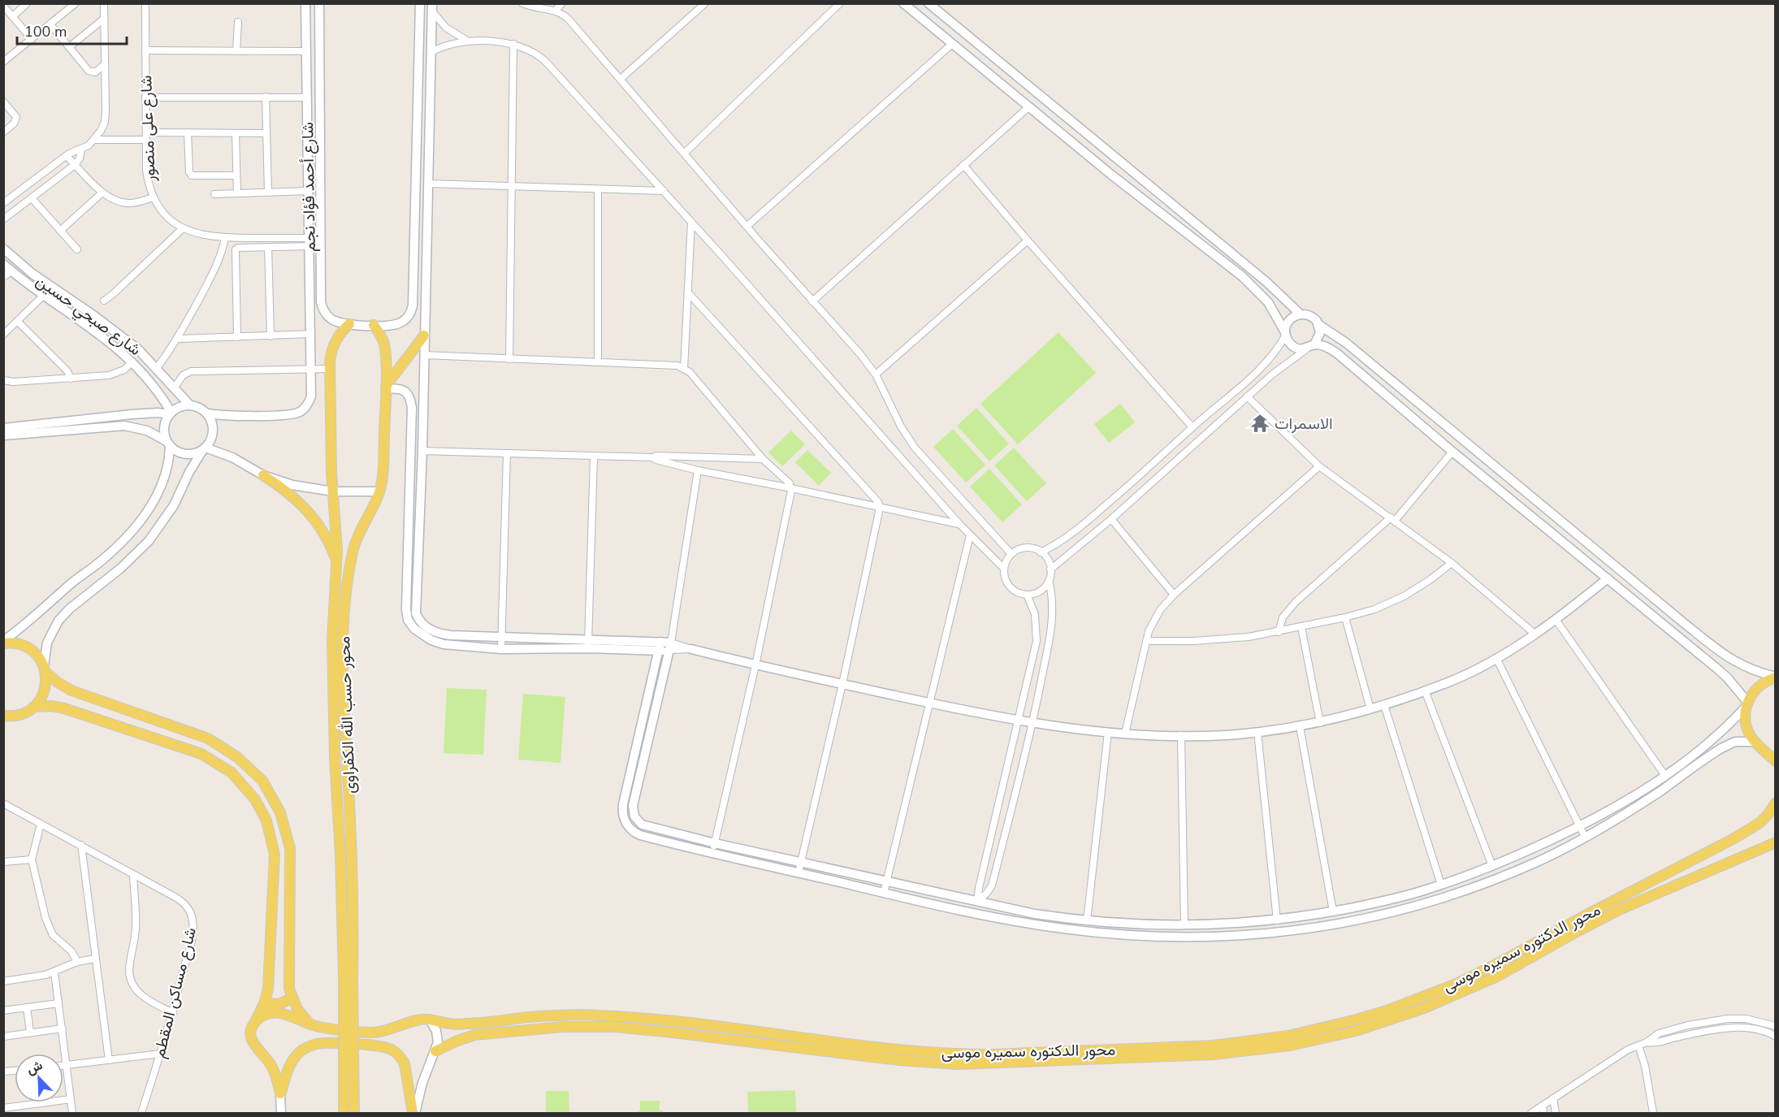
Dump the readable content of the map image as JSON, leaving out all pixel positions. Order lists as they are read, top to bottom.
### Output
{
  "streets": {
    "main road": ["محور حسب الله الكفراوى", "محور الدكتوره سميره موسى"],
    "street": [
      "شارع على منصور",
      "شارع أحمد فؤاد نجم",
      "شارع صبحي حسين",
      "شارع مساكن المقطم"
    ]
  },
  "crossings": [
    ["شارع على منصور", "شارع أحمد فؤاد نجم"],
    ["شارع أحمد فؤاد نجم", "شارع صبحي حسين"],
    ["شارع أحمد فؤاد نجم", "محور حسب الله الكفراوى"]
  ],
  "places": {
    "temple": ["الاسمرات"]
  },
  "scale_bar": "100 m",
  "north": "top left"
}
